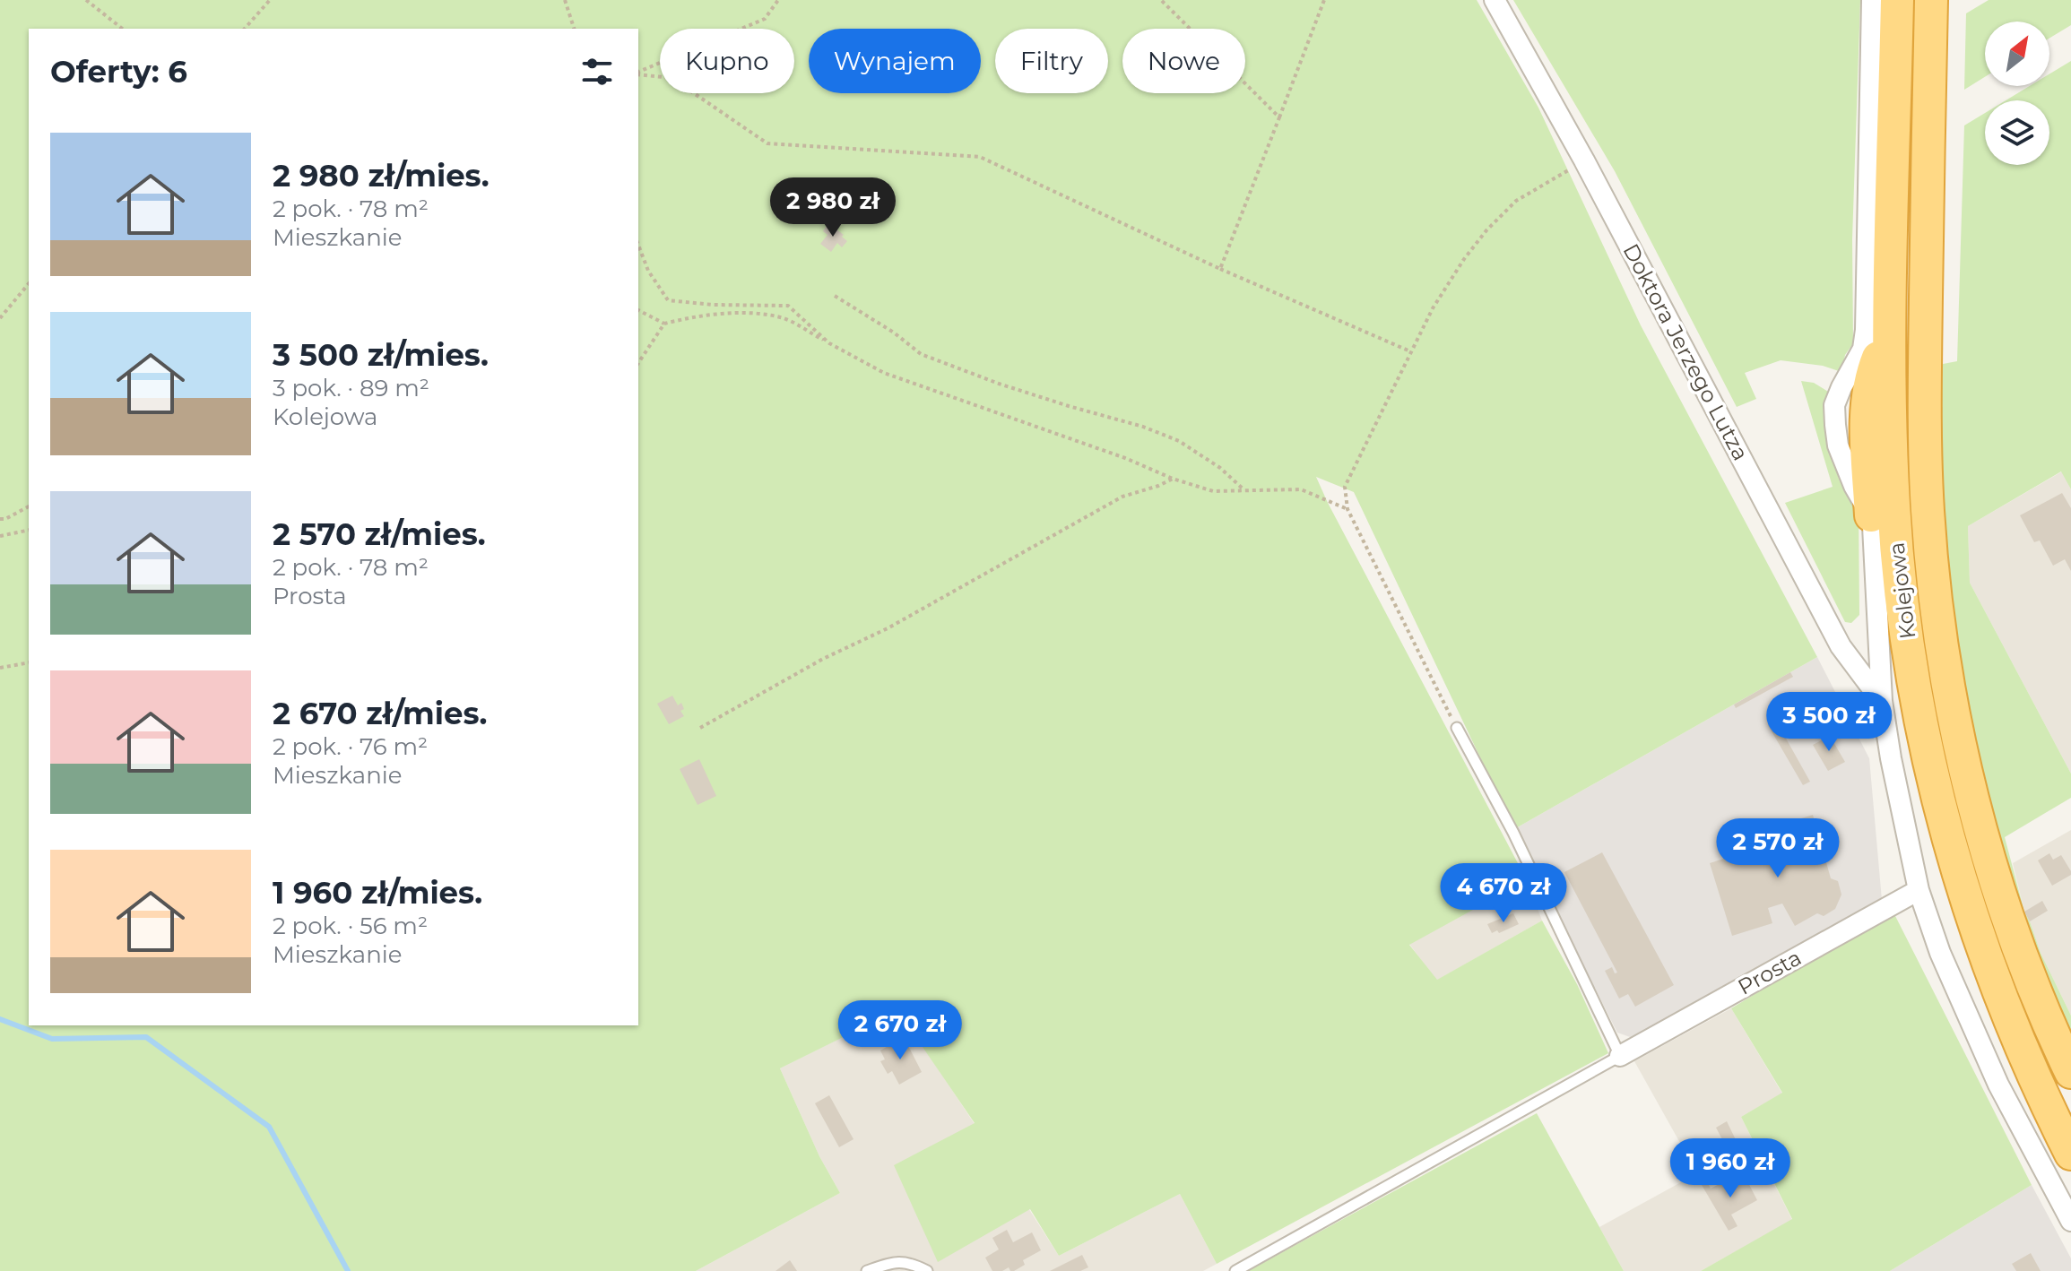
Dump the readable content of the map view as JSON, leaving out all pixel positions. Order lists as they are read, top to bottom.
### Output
{
  "streets": {
    "highway": ["Kolejowa"],
    "street": ["Doktora Jerzego Lutza", "Prosta"]
  },
  "crossings": [
    ["Doktora Jerzego Lutza", "Kolejowa"],
    ["Kolejowa", "Prosta"]
  ],
  "north": "top right",
  "page": {
    "chip": [
      "Kupno",
      "Wynajem",
      "Filtry",
      "Nowe"
    ],
    "heading": "Oferty: 6",
    "list": [
      {
        "name": "2 980 zł/mies.",
        "note": "2 pok. · 78 m² · Mieszkanie"
      },
      {
        "name": "3 500 zł/mies.",
        "note": "3 pok. · 89 m² · Kolejowa"
      },
      {
        "name": "2 570 zł/mies.",
        "note": "2 pok. · 78 m² · Prosta"
      },
      {
        "name": "2 670 zł/mies.",
        "note": "2 pok. · 76 m² · Mieszkanie"
      },
      {
        "name": "1 960 zł/mies.",
        "note": "2 pok. · 56 m² · Mieszkanie"
      }
    ],
    "price": [
      "2 980 zł",
      "3 500 zł",
      "2 570 zł",
      "4 670 zł",
      "2 670 zł",
      "1 960 zł"
    ]
  }
}
